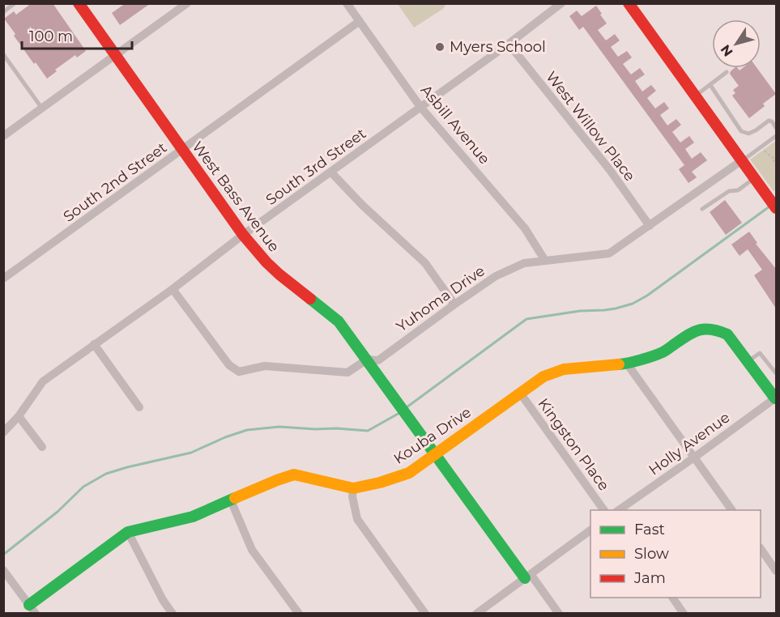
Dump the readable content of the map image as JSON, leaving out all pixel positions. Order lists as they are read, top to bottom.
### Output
{
  "streets": {
    "street": [
      "Asbill Avenue",
      "West Willow Place",
      "South 3rd Street",
      "South 2nd Street",
      "West Bass Avenue",
      "Yuhoma Drive",
      "Kouba Drive",
      "Holly Avenue",
      "Kingston Place"
    ]
  },
  "crossings": [
    ["Asbill Avenue", "South 3rd Street"],
    ["Asbill Avenue", "South 2nd Street"],
    ["Asbill Avenue", "Yuhoma Drive"],
    ["West Willow Place", "South 3rd Street"],
    ["West Willow Place", "Yuhoma Drive"],
    ["South 3rd Street", "West Bass Avenue"],
    ["South 3rd Street", "Yuhoma Drive"],
    ["South 2nd Street", "West Bass Avenue"],
    ["West Bass Avenue", "Yuhoma Drive"],
    ["West Bass Avenue", "Kouba Drive"],
    ["Kouba Drive", "Holly Avenue"],
    ["Kouba Drive", "Kingston Place"]
  ],
  "places": ["Myers School"],
  "legend": ["Fast", "Slow", "Jam"],
  "scale_bar": "100 m",
  "north": "bottom left"
}
